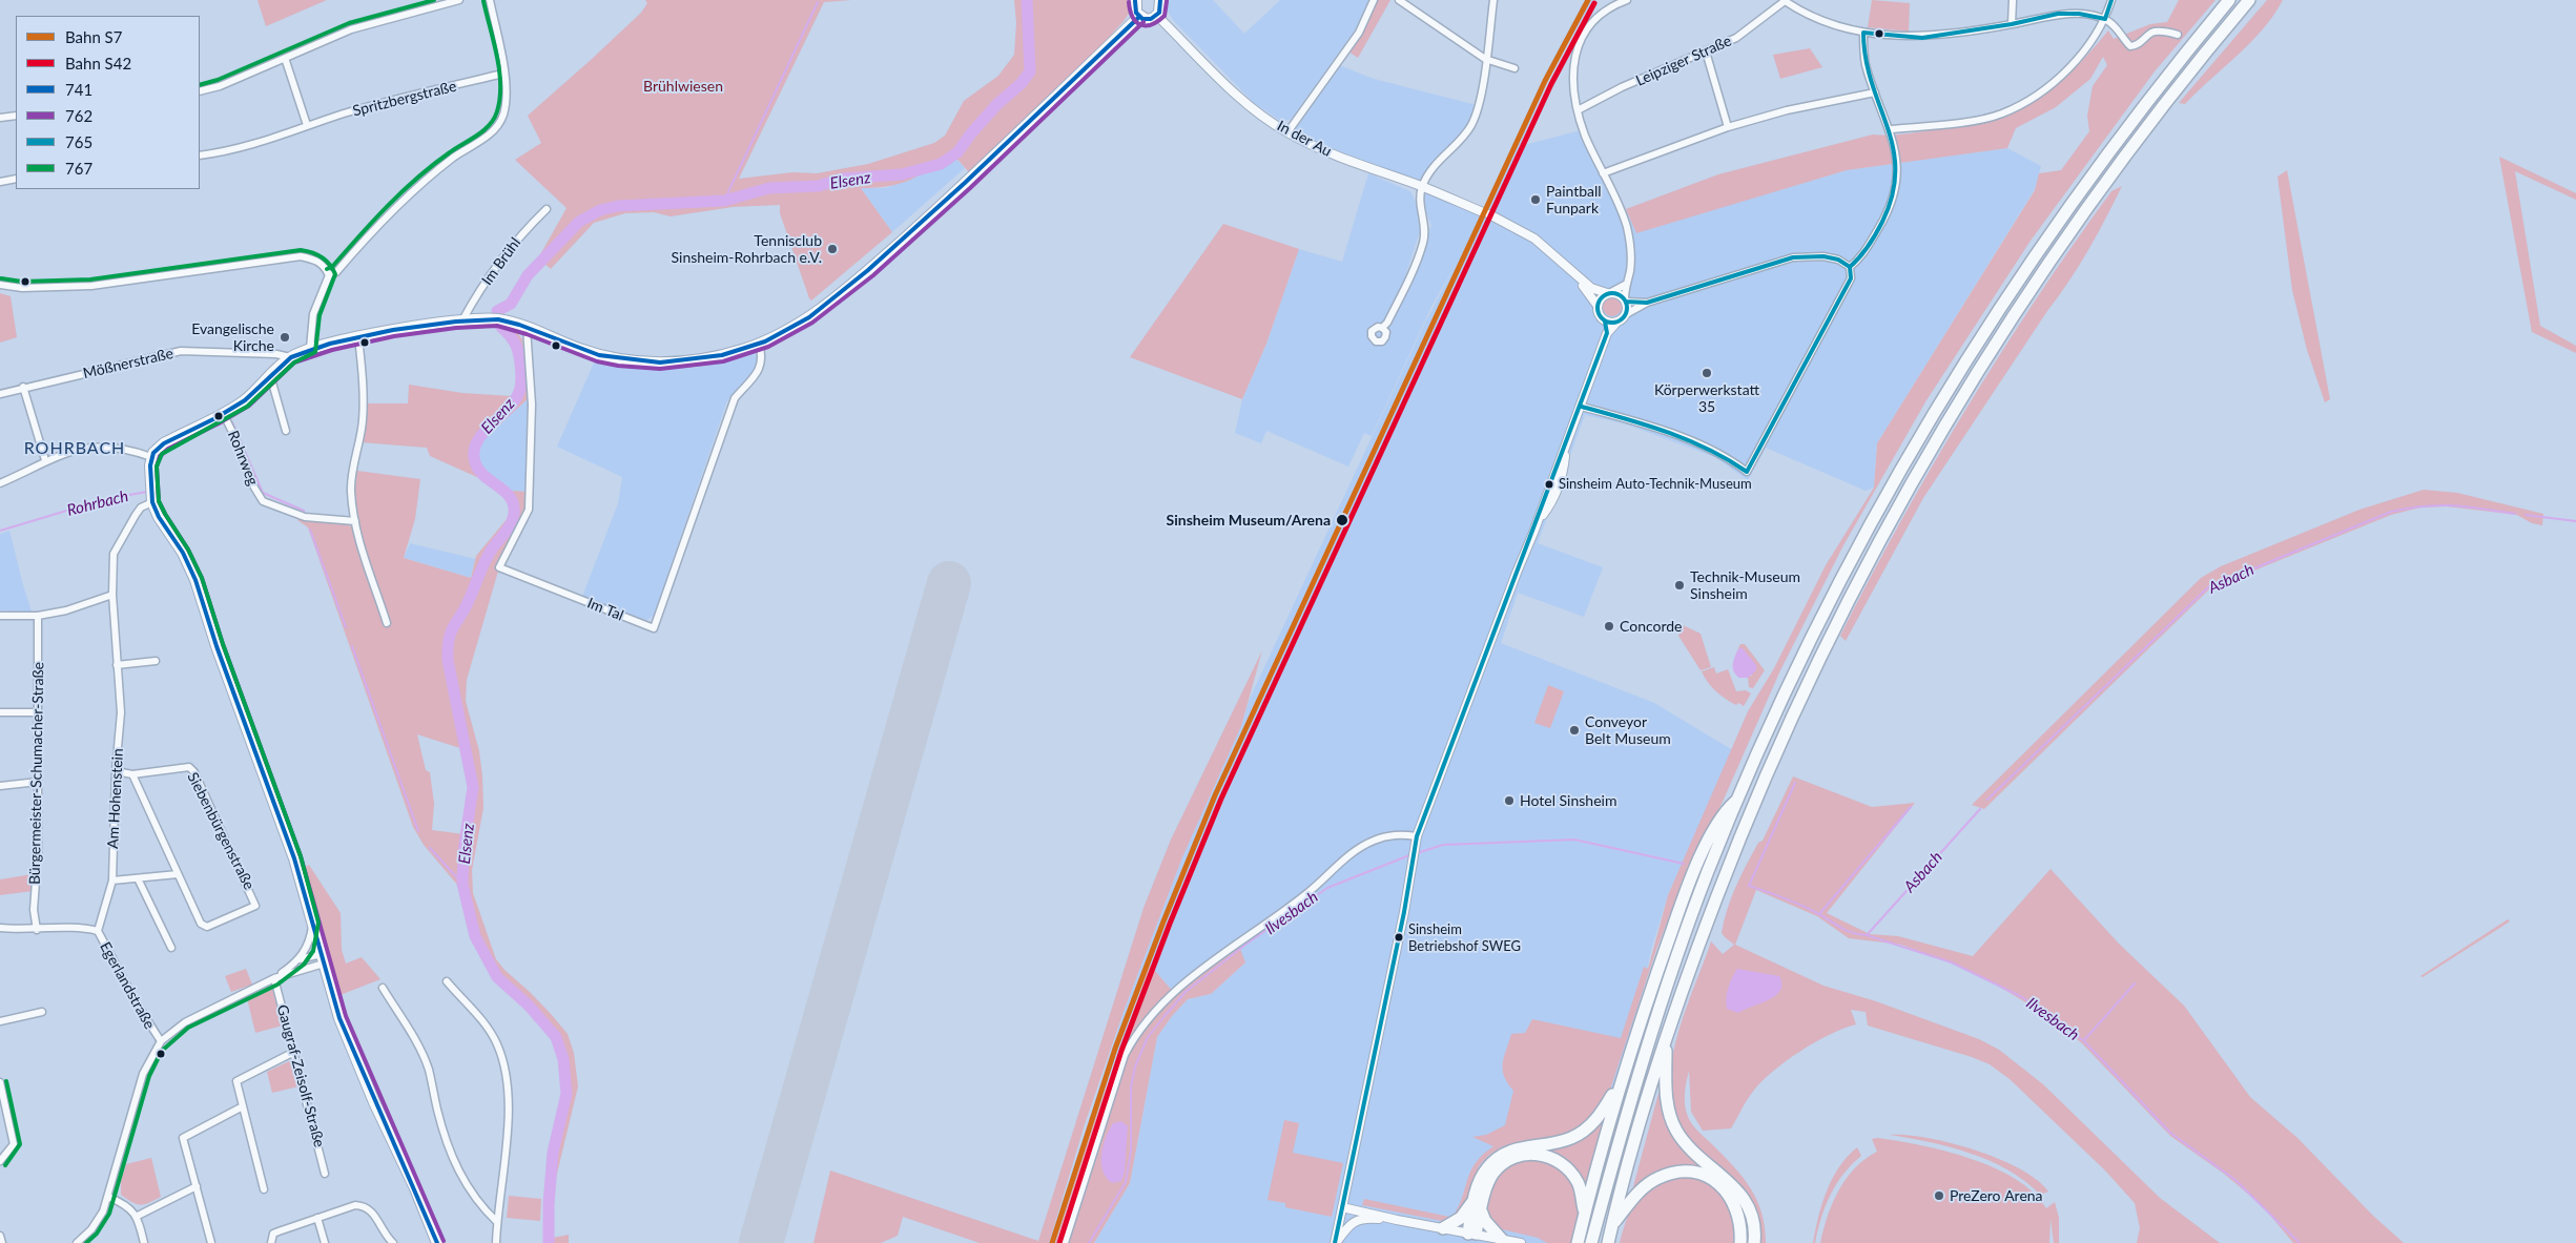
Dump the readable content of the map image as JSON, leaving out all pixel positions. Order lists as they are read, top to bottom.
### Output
{
  "streets": {
    "street": [
      "Leipziger Straße",
      "Spritzbergstraße",
      "In der Au",
      "Im Brühl",
      "Mößnerstraße",
      "Rohrweg",
      "Im Tal",
      "Bürgermeister-Schumacher-Straße",
      "Am Hohenstein",
      "Siebenbürgenstraße",
      "Egerlandstraße",
      "Gaugraf-Zeisolf-Straße"
    ]
  },
  "crossings": [
    ["Bürgermeister-Schumacher-Straße", "Egerlandstraße"],
    ["Am Hohenstein", "Siebenbürgenstraße"],
    ["Am Hohenstein", "Egerlandstraße"]
  ],
  "districts": ["ROHRBACH"],
  "water": [
    "Elsenz",
    "Rohrbach",
    "Asbach",
    "Ilvesbach"
  ],
  "parks": ["Brühlwiesen"],
  "places": [
    "Paintball Funpark",
    "Tennisclub Sinsheim-Rohrbach e.V.",
    "Evangelische Kirche",
    "Körperwerkstatt 35",
    "Sinsheim Auto-Technik-Museum",
    "Sinsheim Museum/Arena",
    "Technik-Museum Sinsheim",
    "Concorde",
    "Conveyor Belt Museum",
    "Hotel Sinsheim",
    "Sinsheim Betriebshof SWEG",
    "PreZero Arena"
  ],
  "lines": [
    "rail line S7",
    "transit line 741",
    "transit line 765",
    "transit line 767",
    "transit line 762",
    "rail line S42"
  ],
  "legend": [
    "Bahn S7",
    "Bahn S42",
    "741",
    "762",
    "765",
    "767"
  ]
}
